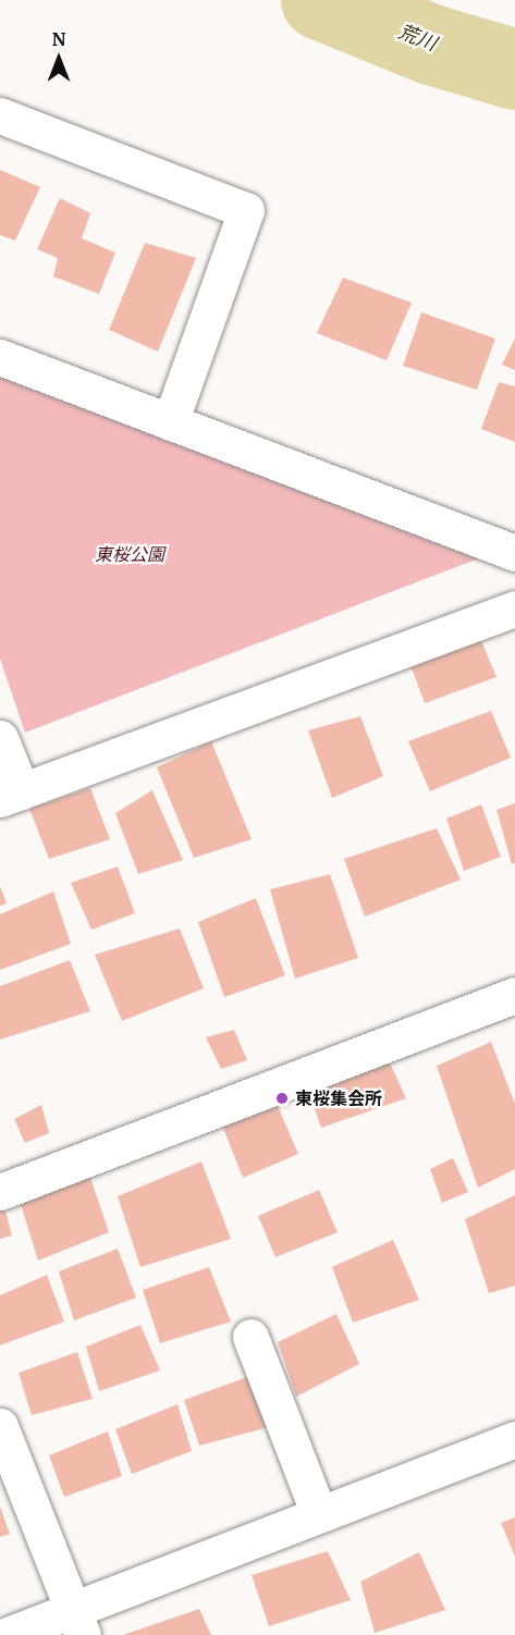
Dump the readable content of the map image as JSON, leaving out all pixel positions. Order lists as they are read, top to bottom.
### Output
{
  "water": ["荒川"],
  "parks": ["東桜公園"],
  "places": ["東桜集会所"],
  "north": "top"
}
